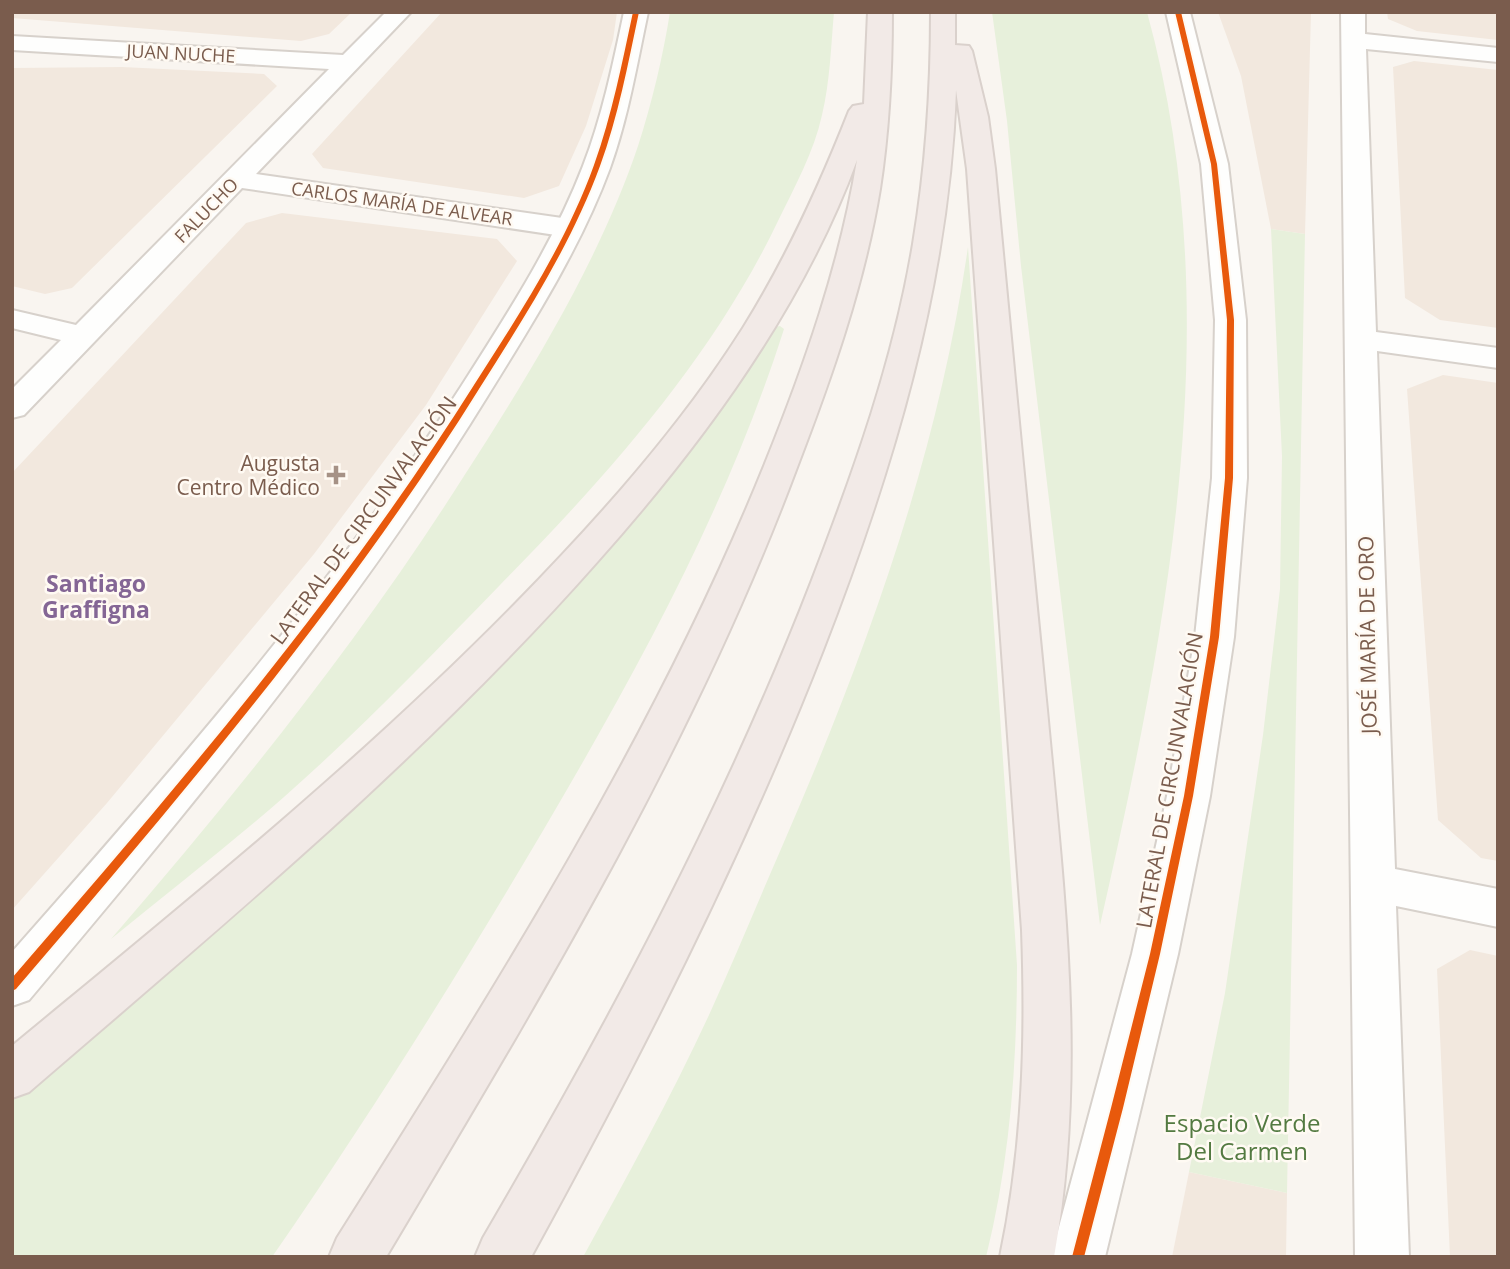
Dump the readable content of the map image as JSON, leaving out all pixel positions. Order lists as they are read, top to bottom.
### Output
{
  "streets": {
    "street": [
      "JUAN NUCHE",
      "CARLOS MARÍA DE ALVEAR",
      "FALUCHO",
      "LATERAL DE CIRCUNVALACIÓN",
      "JOSÉ MARÍA DE ORO"
    ]
  },
  "crossings": [
    ["JUAN NUCHE", "FALUCHO"],
    ["CARLOS MARÍA DE ALVEAR", "FALUCHO"],
    ["CARLOS MARÍA DE ALVEAR", "LATERAL DE CIRCUNVALACIÓN"]
  ],
  "districts": ["Santiago Graffigna"],
  "parks": ["Espacio Verde Del Carmen"],
  "places": {
    "health": ["Augusta Centro Médico"]
  }
}
